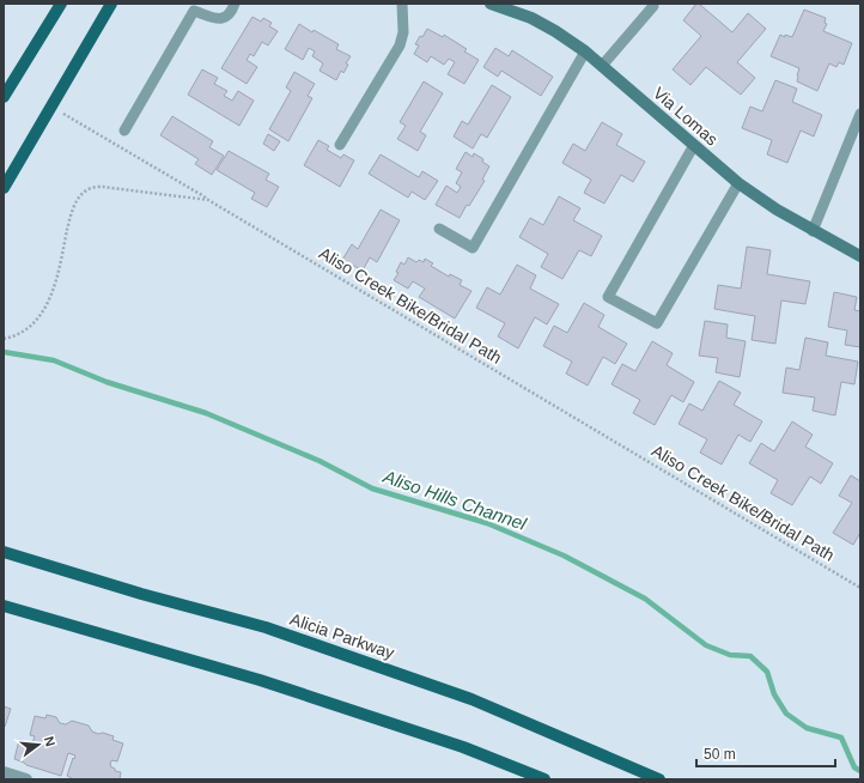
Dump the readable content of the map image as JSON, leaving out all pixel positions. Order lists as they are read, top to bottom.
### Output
{
  "streets": {
    "main road": ["Alicia Parkway"],
    "street": ["Via Lomas"],
    "path": ["Aliso Creek Bike/Bridal Path"]
  },
  "water": ["Aliso Hills Channel"],
  "scale_bar": "50 m",
  "north": "right"
}
